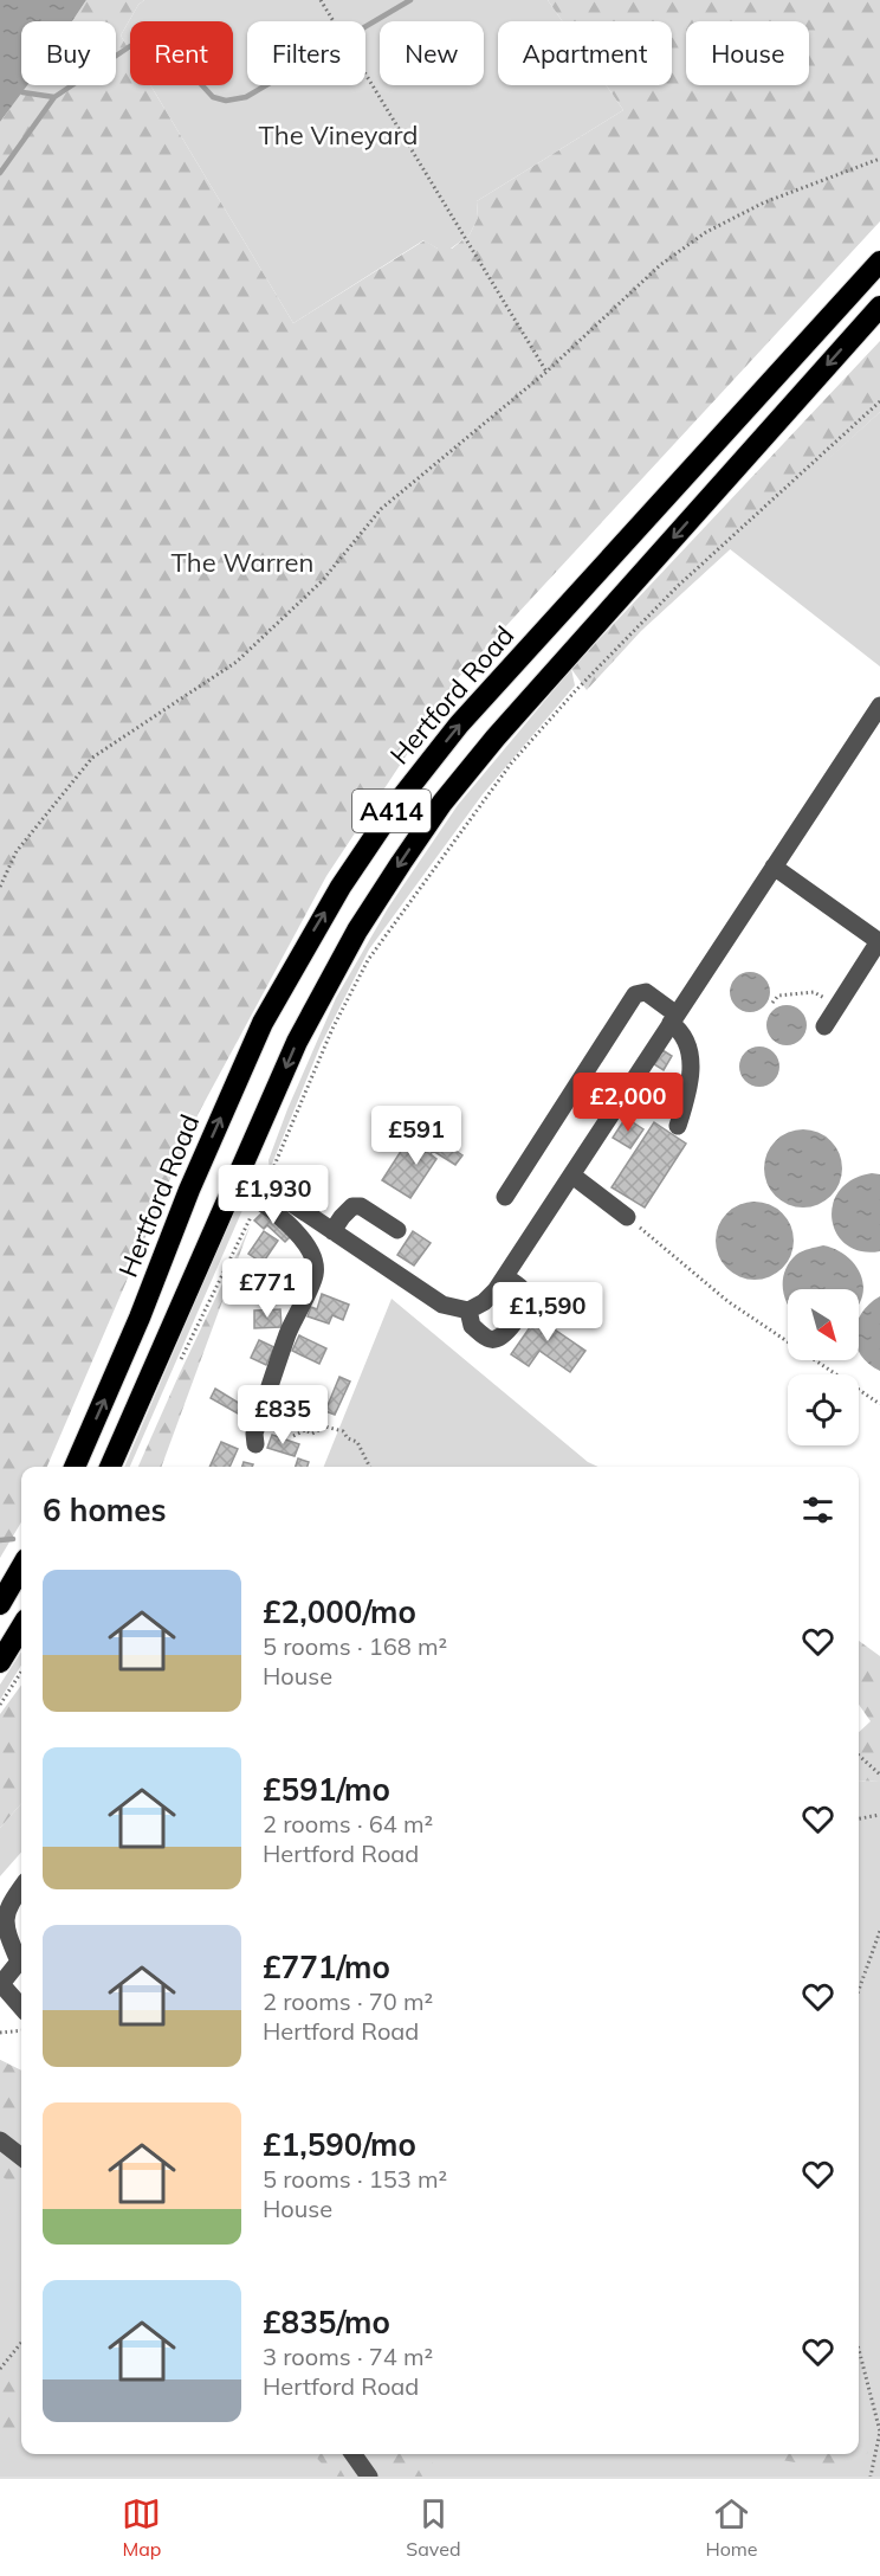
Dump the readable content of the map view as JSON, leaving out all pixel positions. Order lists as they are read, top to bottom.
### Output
{
  "streets": {
    "highway": ["Hertford Road", "A414"]
  },
  "parks": ["The Vineyard", "The Warren"],
  "north": "bottom right",
  "page": {
    "chip": [
      "Buy",
      "Rent",
      "Filters",
      "New",
      "Apartment",
      "House"
    ],
    "price": [
      "£2,000",
      "£591",
      "£1,930",
      "£771",
      "£1,590",
      "£835"
    ],
    "heading": "6 homes",
    "list": [
      {
        "name": "£2,000/mo",
        "note": "5 rooms · 168 m² · House"
      },
      {
        "name": "£591/mo",
        "note": "2 rooms · 64 m² · Hertford Road"
      },
      {
        "name": "£771/mo",
        "note": "2 rooms · 70 m² · Hertford Road"
      },
      {
        "name": "£1,590/mo",
        "note": "5 rooms · 153 m² · House"
      },
      {
        "name": "£835/mo",
        "note": "3 rooms · 74 m² · Hertford Road"
      }
    ],
    "tabs": ["Map", "Saved", "Home"]
  }
}
